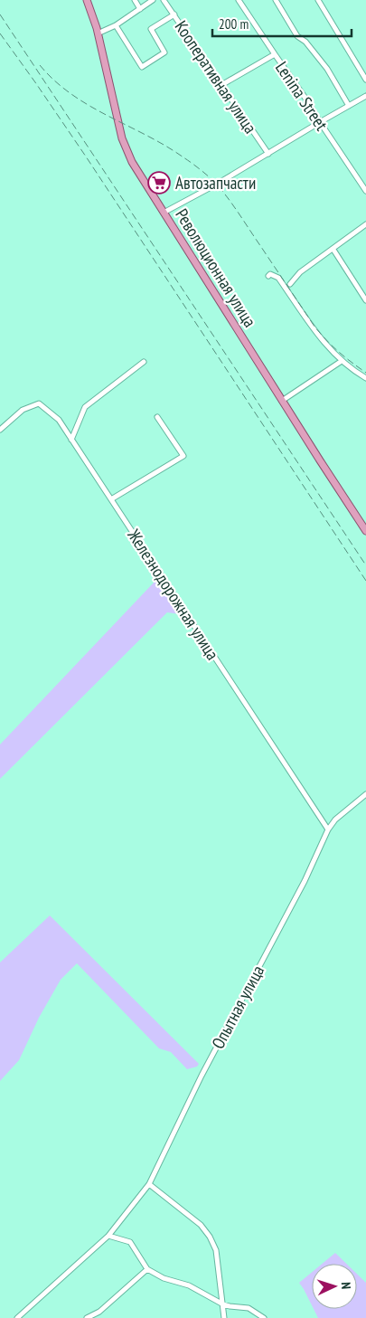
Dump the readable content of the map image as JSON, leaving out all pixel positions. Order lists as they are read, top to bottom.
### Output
{
  "streets": {
    "main road": ["Революционная улица"],
    "street": [
      "Кооперативная улица",
      "Lenina Street",
      "Железнодорожная улица",
      "Опытная улица"
    ]
  },
  "crossings": [
    ["Железнодорожная улица", "Опытная улица"]
  ],
  "places": {
    "supermarket": ["Автозапчасти"]
  },
  "scale_bar": "200 m",
  "north": "right"
}
